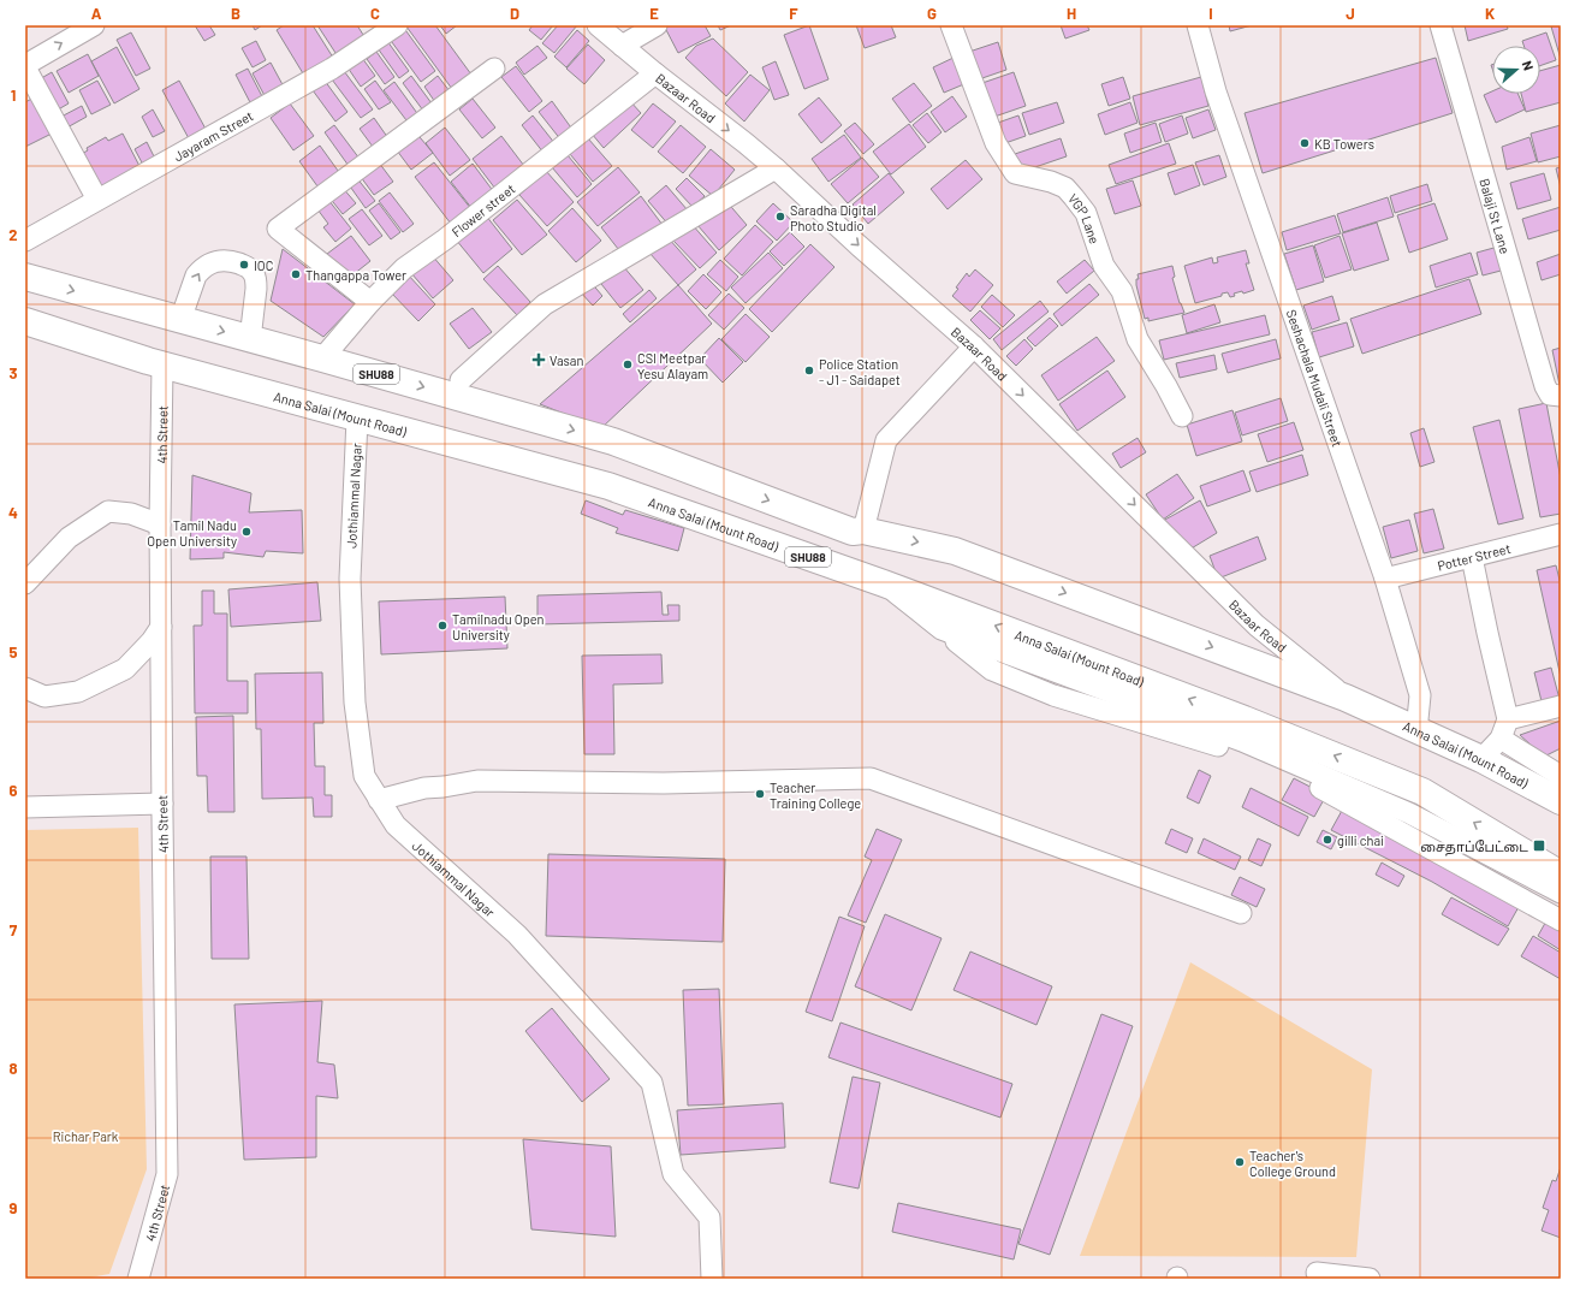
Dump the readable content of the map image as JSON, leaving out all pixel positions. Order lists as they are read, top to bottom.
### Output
{
  "streets": {
    "main road": ["SHU88", "Anna Salai (Mount Road)"],
    "street": [
      "Bazaar Road",
      "Jayaram Street",
      "Flower street",
      "Balaji St Lane",
      "VGP Lane",
      "Seshachala Mudali Street",
      "4th Street",
      "Jothiammal Nagar",
      "Potter Street"
    ]
  },
  "crossings": [
    ["Bazaar Road", "Flower street"],
    ["Bazaar Road", "Anna Salai (Mount Road)"],
    ["Flower street", "Anna Salai (Mount Road)"],
    ["Seshachala Mudali Street", "Anna Salai (Mount Road)"],
    ["Seshachala Mudali Street", "Potter Street"],
    ["Anna Salai (Mount Road)", "4th Street"],
    ["Anna Salai (Mount Road)", "Jothiammal Nagar"]
  ],
  "parks": ["Richar Park"],
  "places": {
    "other": [
      "KB Towers",
      "Saradha Digital Photo Studio",
      "IOC",
      "Thangappa Tower",
      "CSI Meetpar Yesu Alayam",
      "Police Station - J1 - Saidapet",
      "Tamil Nadu Open University",
      "Tamilnadu Open University",
      "Teacher Training College",
      "gilli chai",
      "Teacher's College Ground"
    ],
    "health": ["Vasan"],
    "transit": ["சைதாப்பேட்டை"]
  },
  "north": "right",
  "grid": {
    "columns": [
      "A",
      "B",
      "C",
      "D",
      "E",
      "F",
      "G",
      "H",
      "I",
      "J",
      "K"
    ],
    "rows": [
      "1",
      "2",
      "3",
      "4",
      "5",
      "6",
      "7",
      "8",
      "9"
    ]
  }
}
